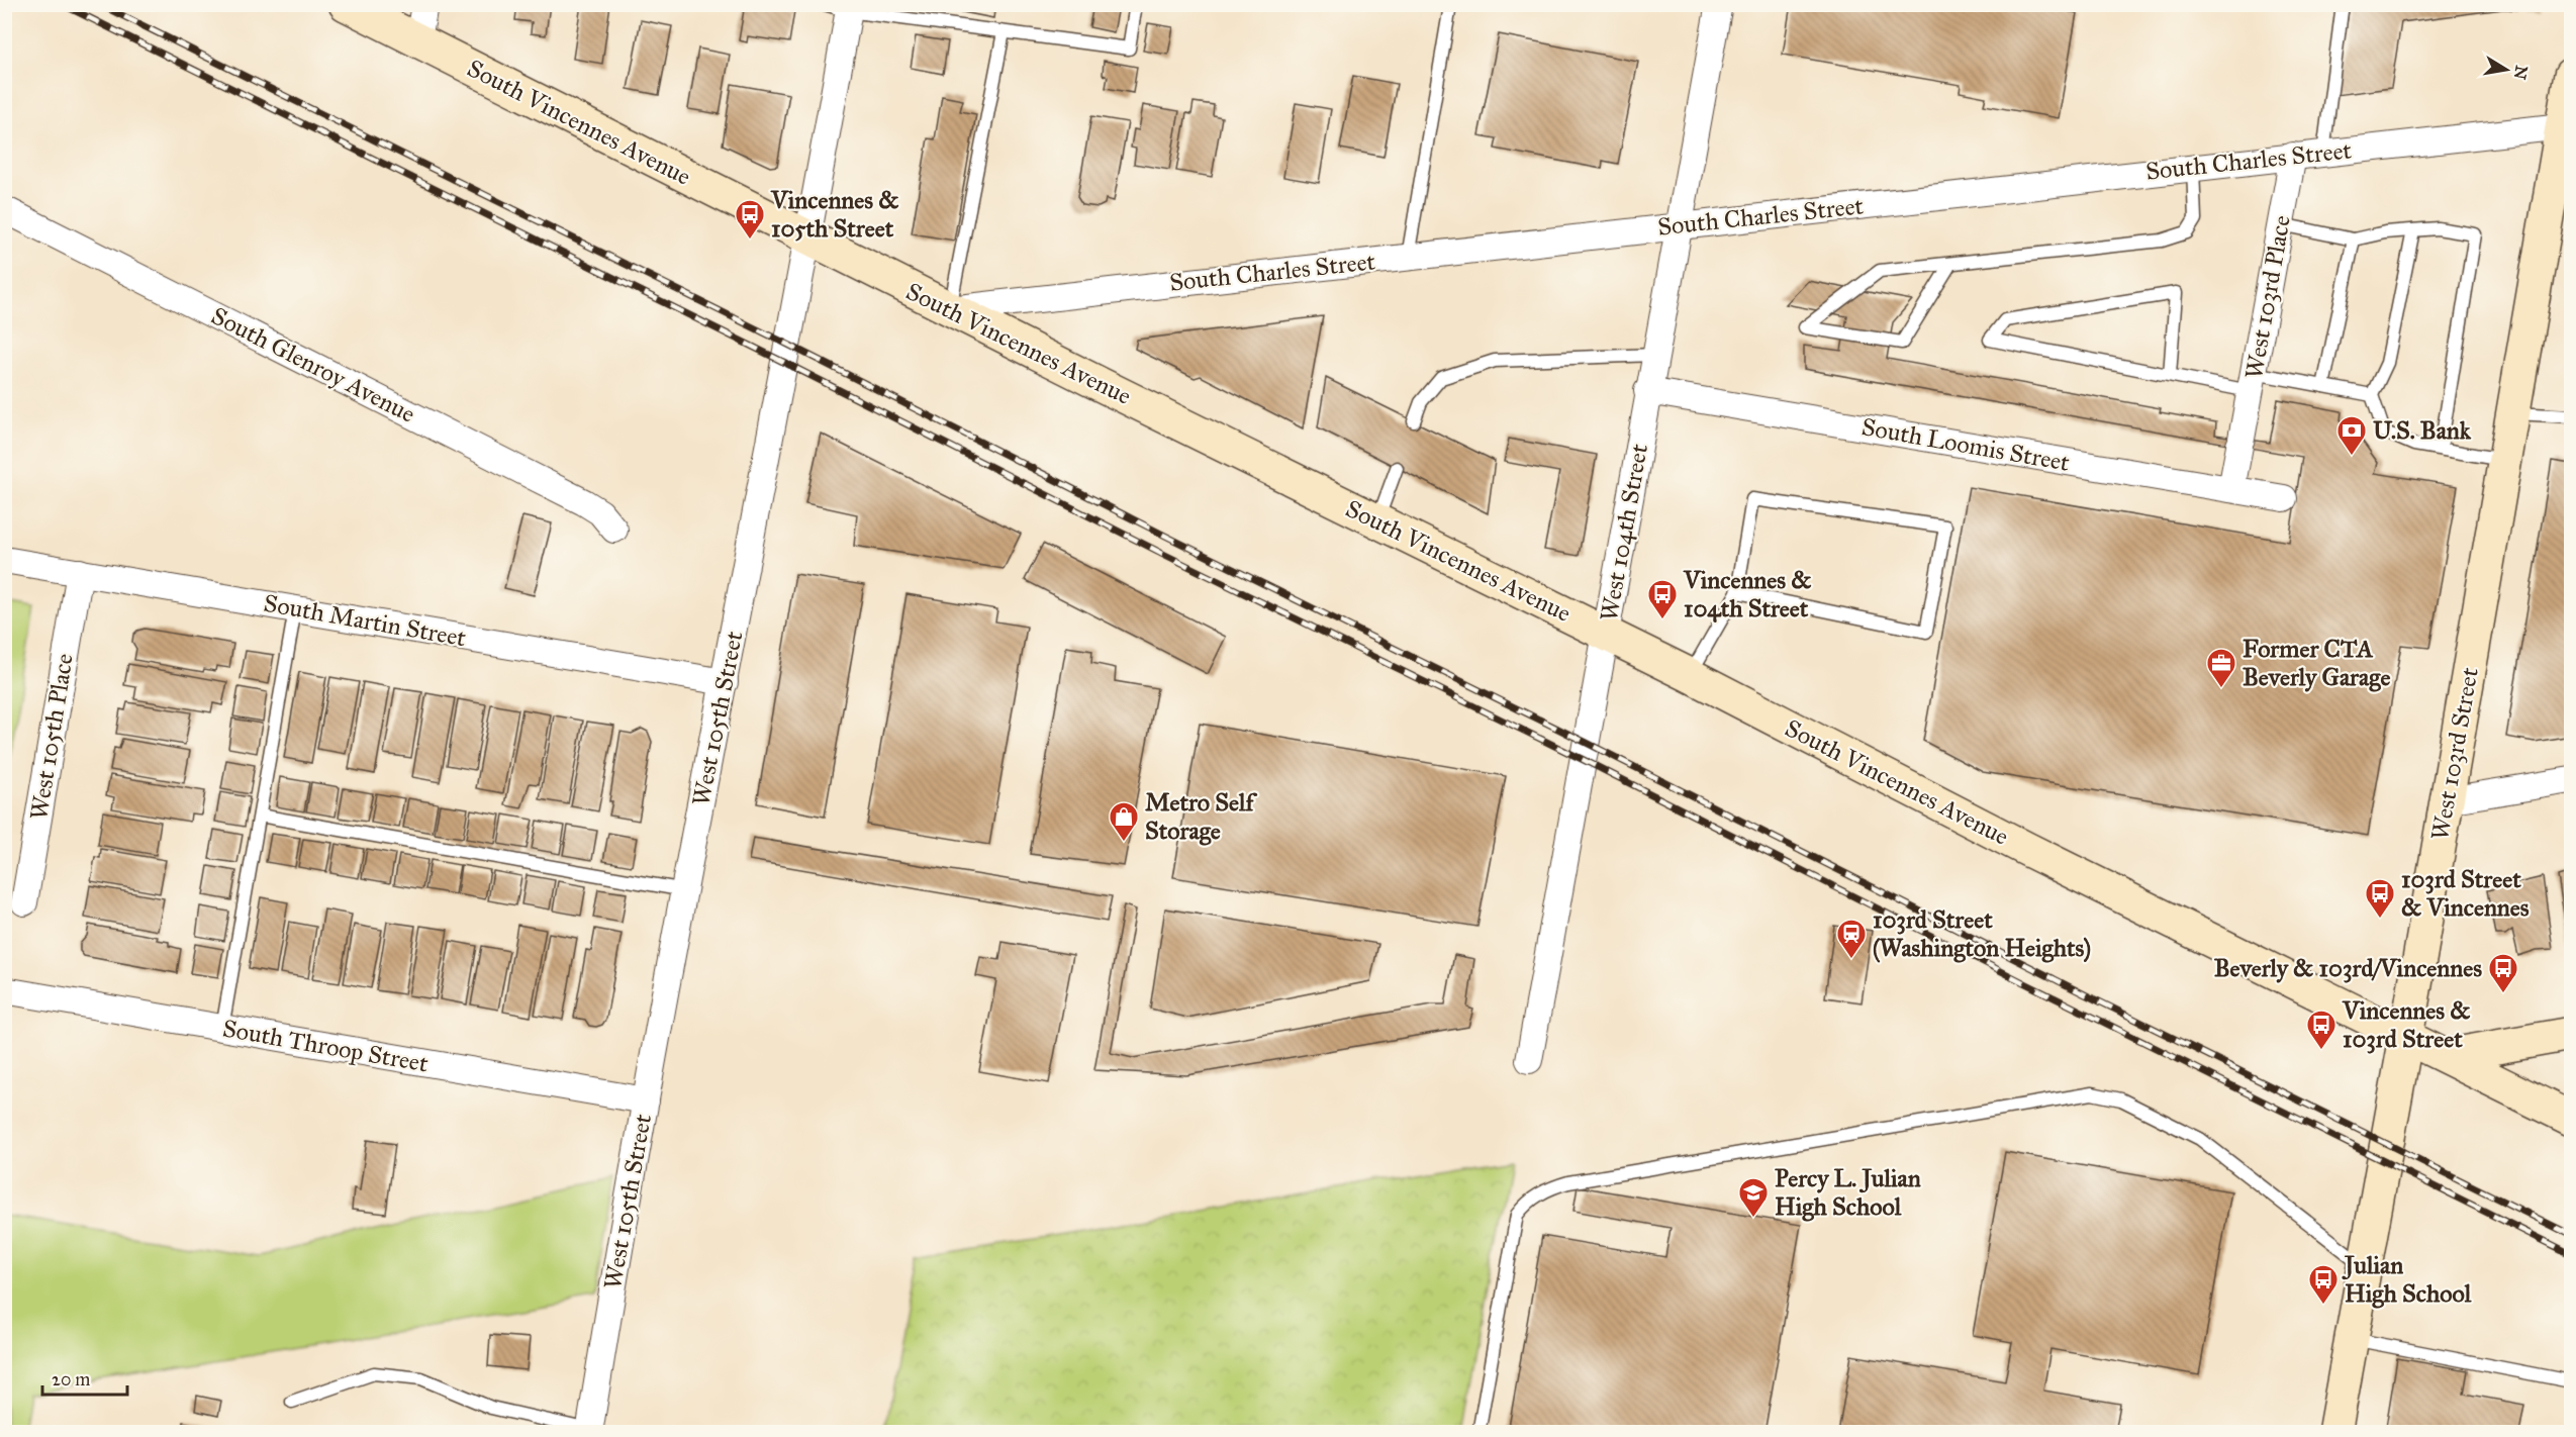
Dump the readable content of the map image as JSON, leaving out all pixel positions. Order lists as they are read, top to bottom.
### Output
{
  "streets": {
    "main road": ["South Vincennes Avenue", "West 103rd Street"],
    "street": [
      "South Charles Street",
      "West 103rd Place",
      "South Glenroy Avenue",
      "South Loomis Street",
      "West 104th Street",
      "South Martin Street",
      "West 105th Street",
      "West 105th Place",
      "South Throop Street"
    ]
  },
  "crossings": [
    ["South Vincennes Avenue", "South Charles Street"],
    ["South Vincennes Avenue", "West 104th Street"],
    ["South Vincennes Avenue", "West 105th Street"],
    ["South Vincennes Avenue", "West 103rd Street"],
    ["South Charles Street", "West 103rd Place"],
    ["South Charles Street", "West 104th Street"],
    ["South Charles Street", "West 103rd Street"],
    ["West 103rd Place", "South Loomis Street"],
    ["South Loomis Street", "West 104th Street"],
    ["South Martin Street", "West 105th Street"],
    ["South Martin Street", "West 105th Place"],
    ["West 105th Street", "South Throop Street"]
  ],
  "places": {
    "bus stop": [
      "Vincennes & 105th Street",
      "Vincennes & 104th Street",
      "103rd Street & Vincennes",
      "Beverly & 103rd/Vincennes",
      "Vincennes & 103rd Street",
      "Julian High School"
    ],
    "bank": ["U.S. Bank"],
    "office": ["Former CTA Beverly Garage"],
    "shop": ["Metro Self Storage"],
    "station": ["103rd Street (Washington Heights)"],
    "school or university": ["Percy L. Julian High School"]
  },
  "scale_bar": "20 m",
  "north": "right"
}
